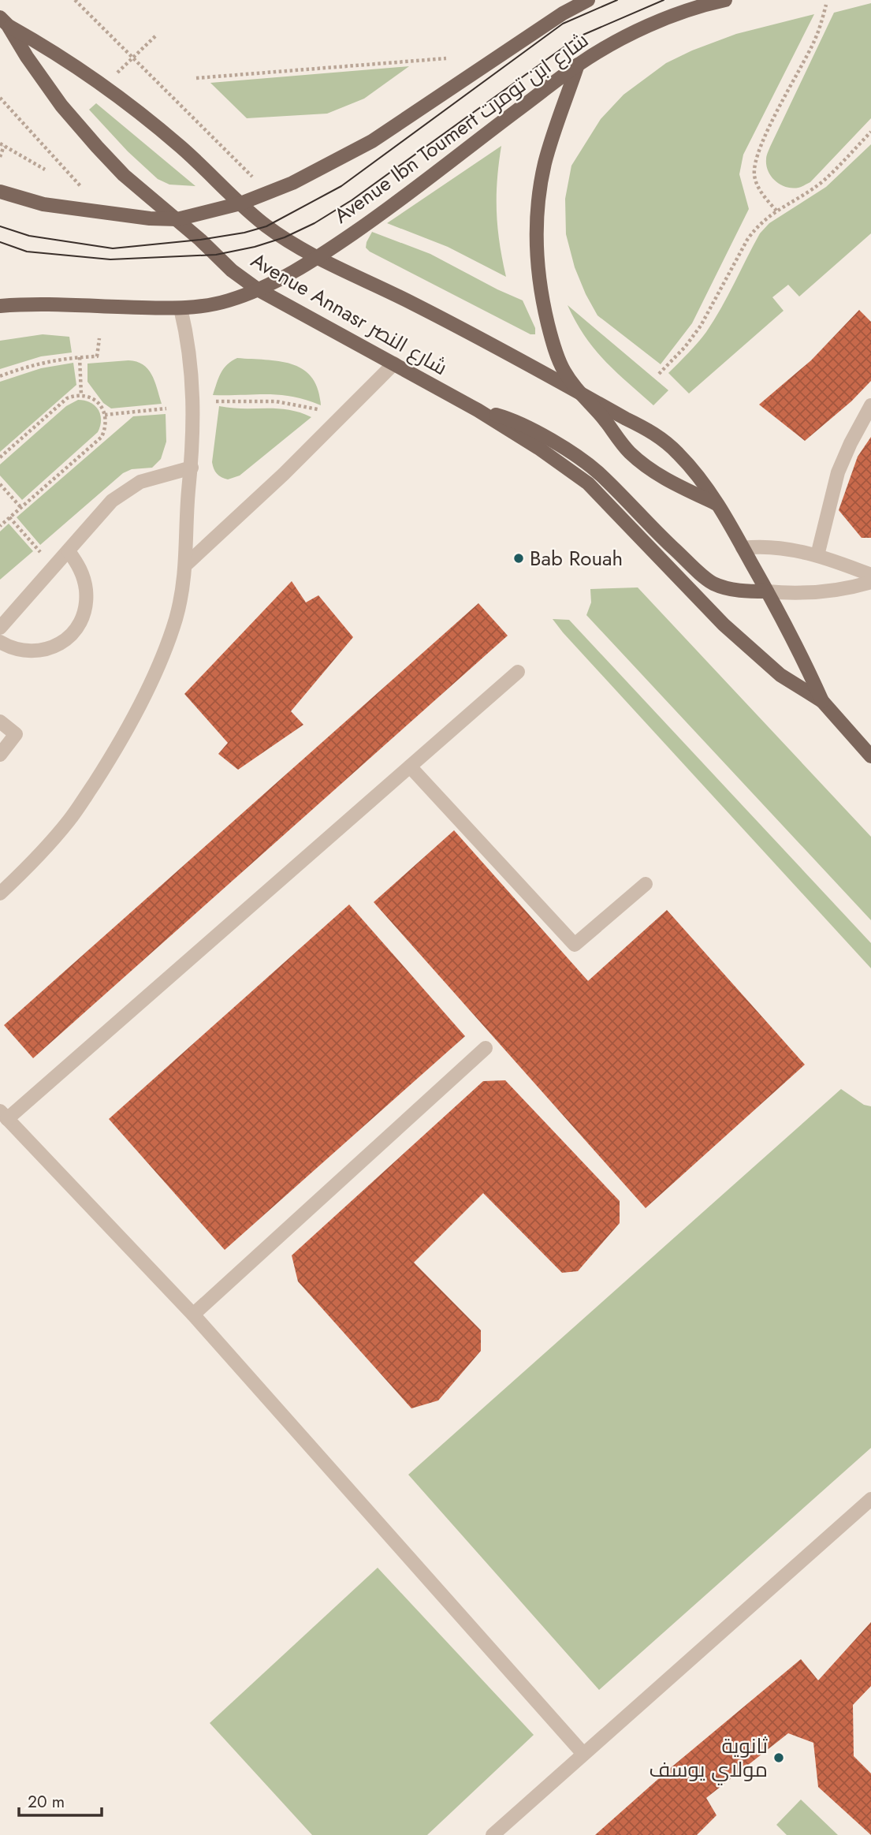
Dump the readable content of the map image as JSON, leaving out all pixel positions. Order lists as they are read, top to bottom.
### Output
{
  "streets": {
    "main road": ["Avenue Ibn Toumert شارع ابن تومرت", "Avenue Annasr شارع النصر"]
  },
  "crossings": [
    ["Avenue Ibn Toumert شارع ابن تومرت", "Avenue Annasr شارع النصر"]
  ],
  "places": ["Bab Rouah", "ثانوية مولاي يوسف"],
  "scale_bar": "20 m"
}
